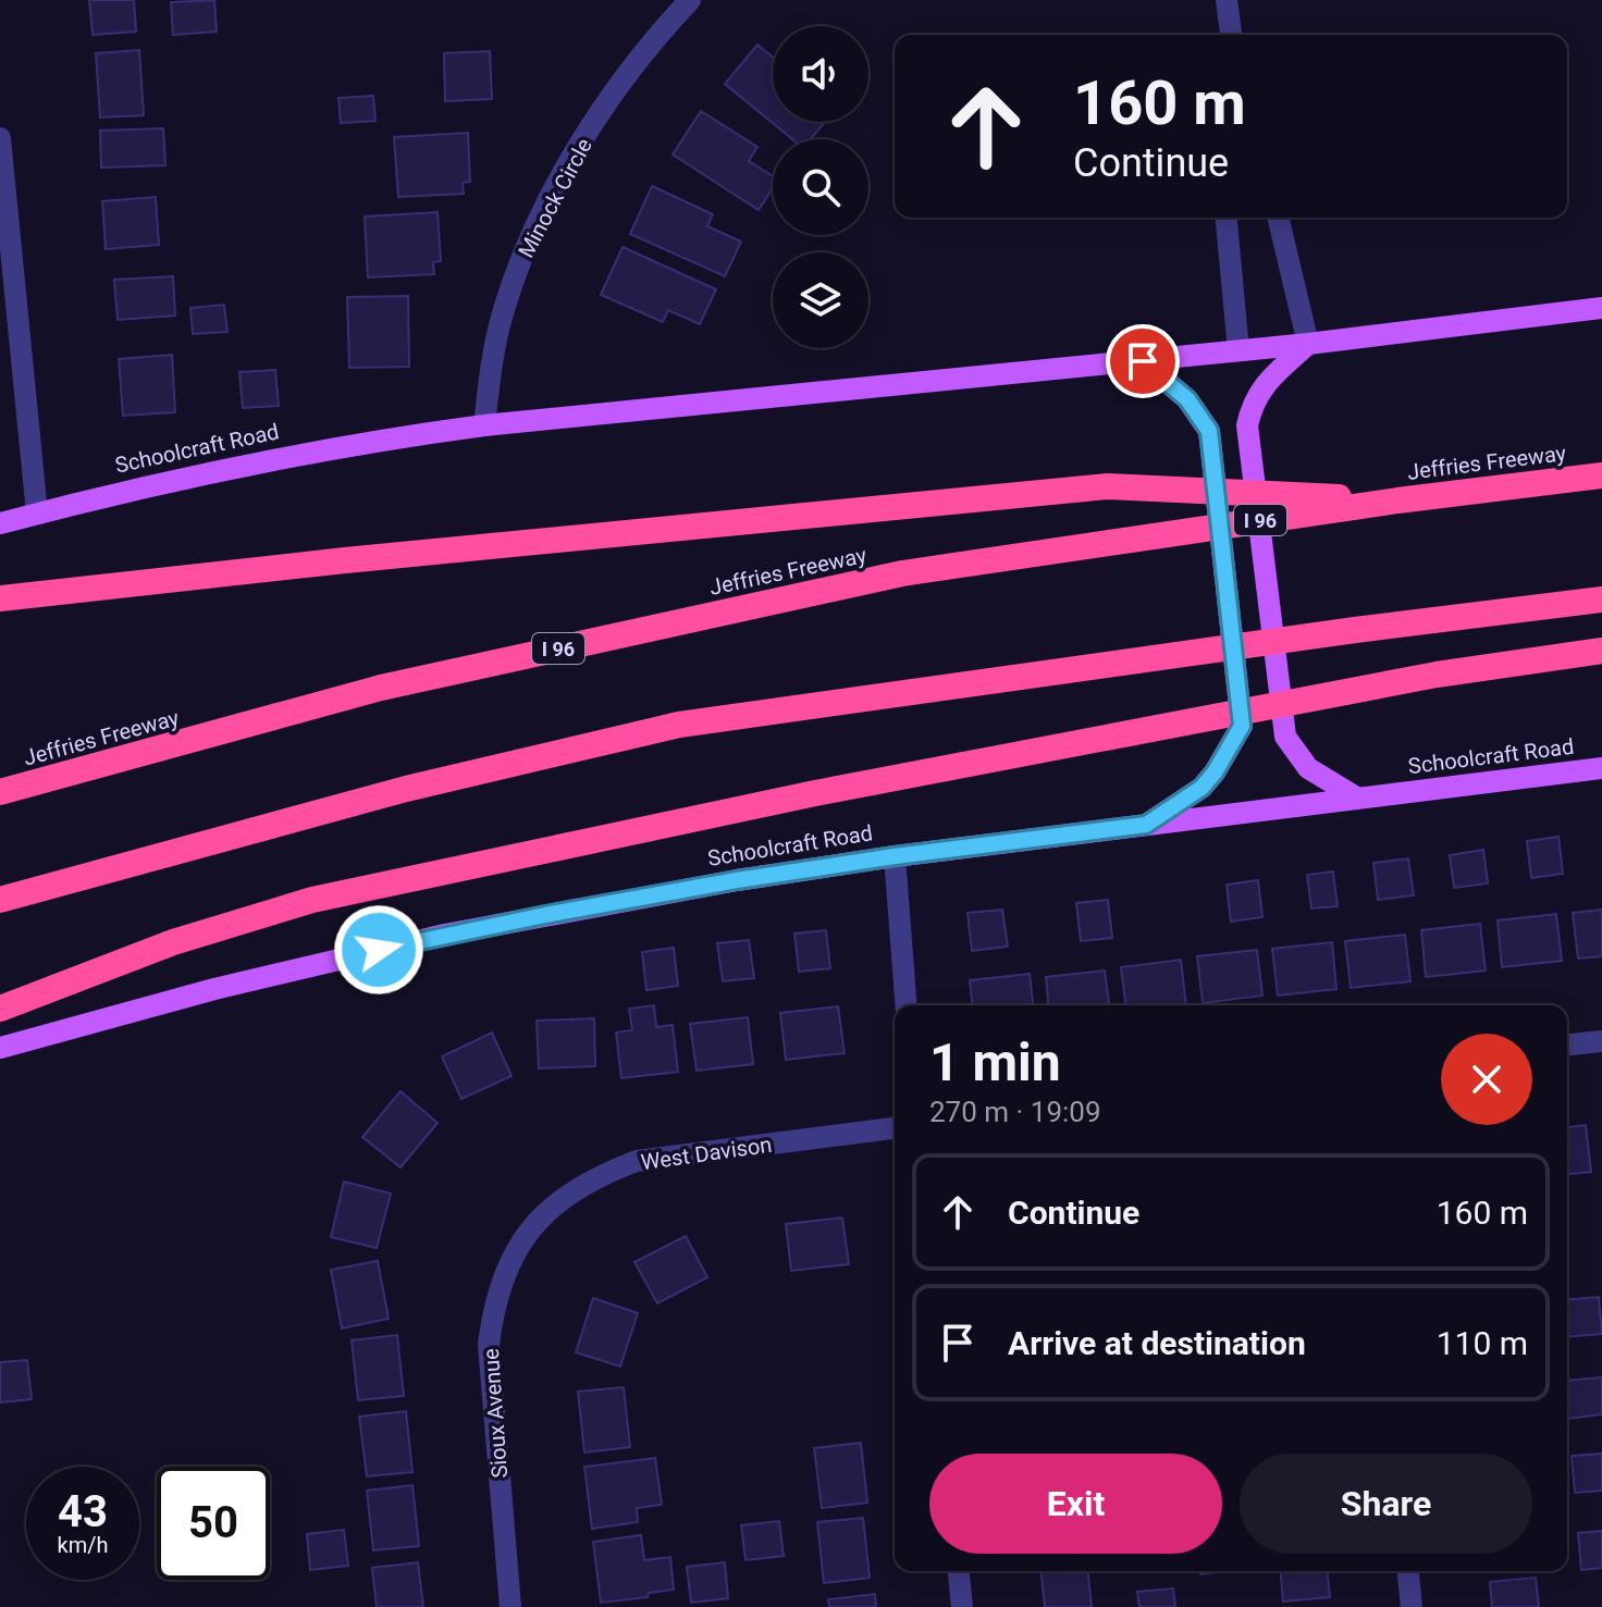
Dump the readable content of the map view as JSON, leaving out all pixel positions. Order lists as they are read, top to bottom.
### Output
{
  "streets": {
    "highway": ["Jeffries Freeway", "I 96"],
    "main road": ["Schoolcraft Road"],
    "street": ["Minock Circle", "West Davison", "Sioux Avenue"]
  },
  "crossings": [
    ["Minock Circle", "Schoolcraft Road"],
    ["West Davison", "Sioux Avenue"]
  ],
  "page": {
    "turn": ["160 m", "Continue"],
    "heading": ["1 min", "270 m · 19:09"],
    "list": [
      {
        "name": "Continue",
        "value": "160 m"
      },
      {
        "name": "Arrive at destination",
        "value": "110 m"
      }
    ],
    "buttons": ["Exit", "Share"],
    "speed": "43 km/h",
    "limit": "50"
  }
}
